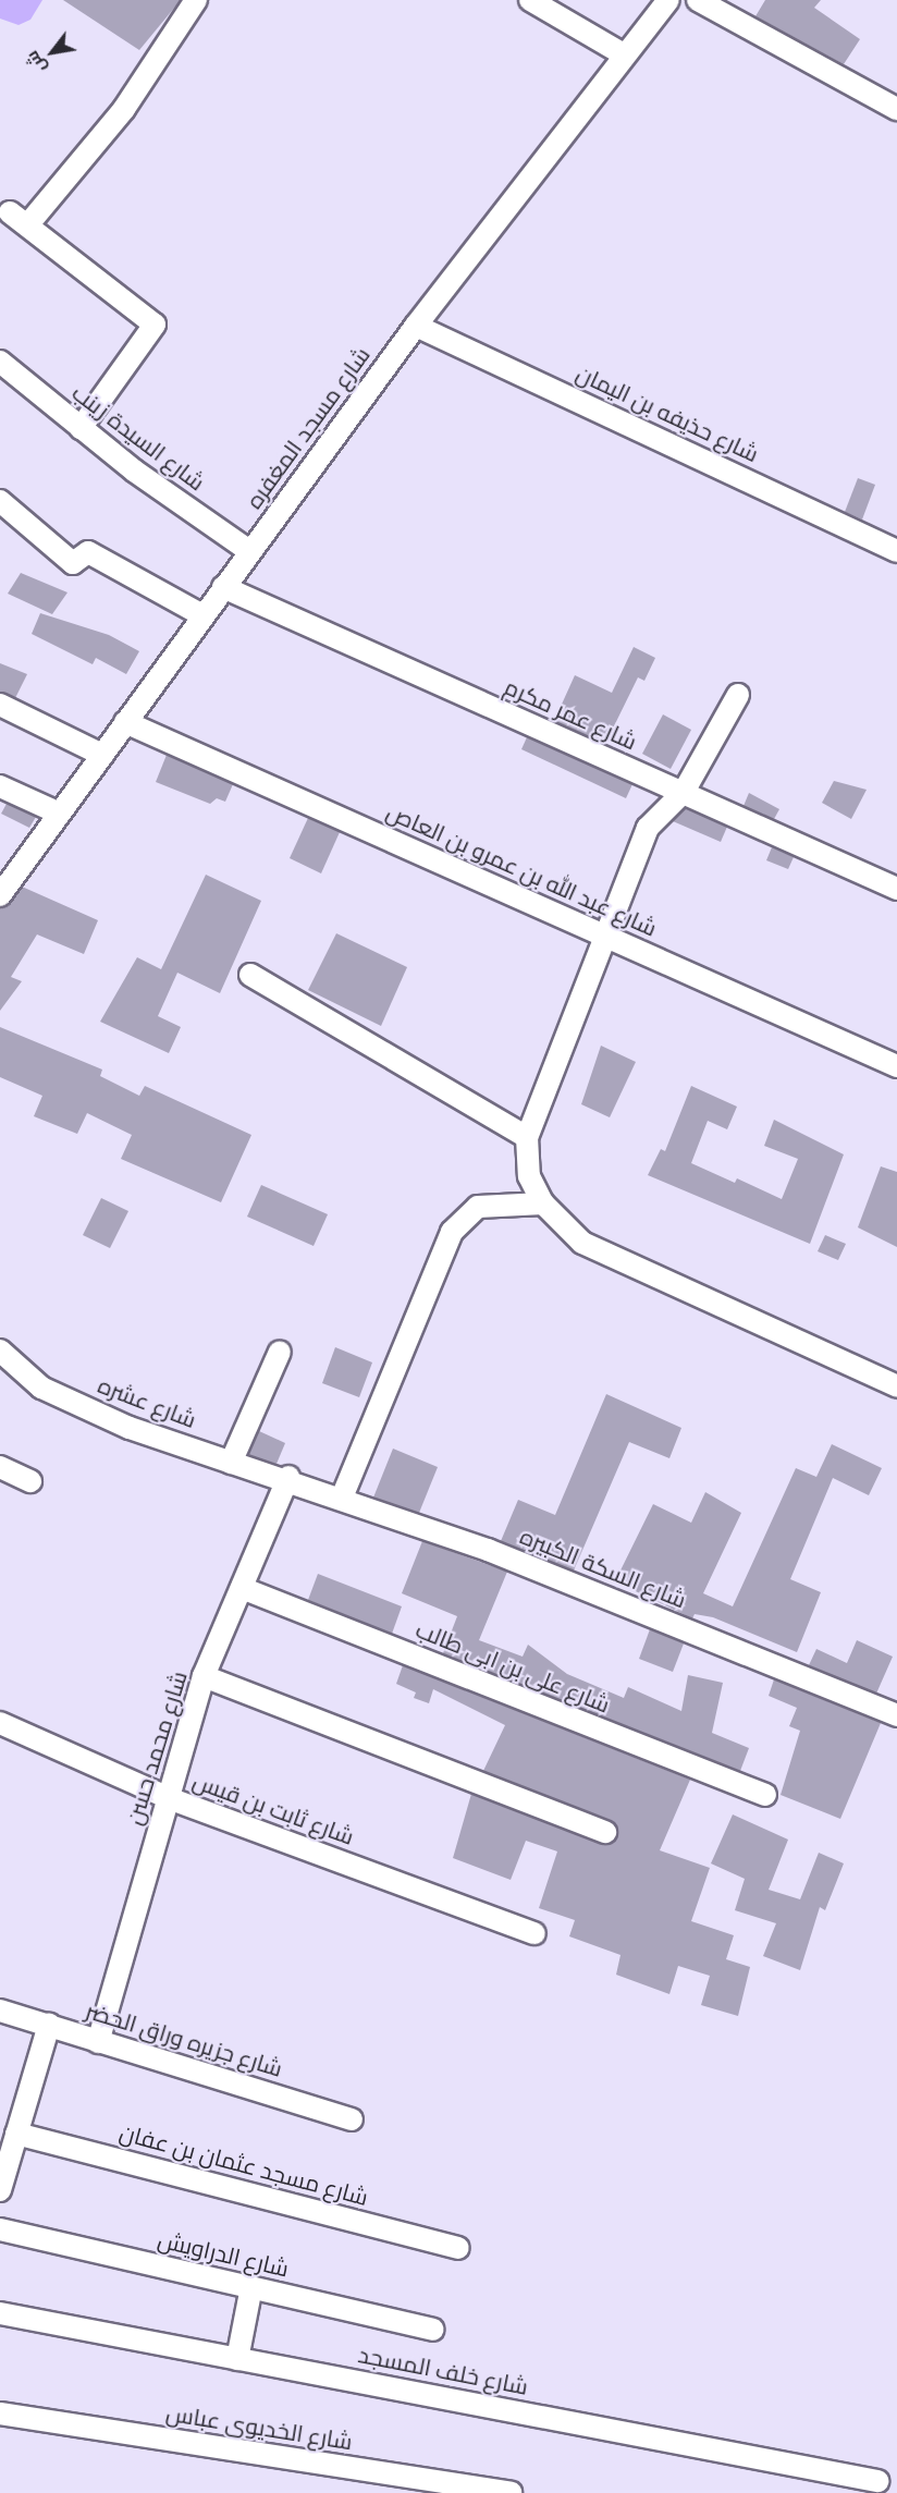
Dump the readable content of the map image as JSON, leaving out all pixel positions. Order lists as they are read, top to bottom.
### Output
{
  "streets": {
    "street": [
      "شارع حذيفه بن اليمان",
      "شارع مسجد المغفره",
      "شارع السيدة زينب",
      "شارع عمر مكرم",
      "شارع عبد الله بن عمرو بن العاص",
      "شارع عشره",
      "شارع السكة الكبيره",
      "شارع على بن ابى طالب",
      "شارع محمد حسن",
      "شارع ثابت بن قيس",
      "شارع جزيره وراق الحضر",
      "شارع مسجد عثمان بن عفان",
      "شارع الدراويش",
      "شارع خلف المسجد",
      "شارع الخديوى عباس"
    ]
  },
  "crossings": [
    ["شارع حذيفه بن اليمان", "شارع مسجد المغفره"],
    ["شارع مسجد المغفره", "شارع السيدة زينب"],
    ["شارع مسجد المغفره", "شارع عمر مكرم"],
    ["شارع مسجد المغفره", "شارع عبد الله بن عمرو بن العاص"],
    ["شارع عشره", "شارع السكة الكبيره"],
    ["شارع عشره", "شارع محمد حسن"],
    ["شارع السكة الكبيره", "شارع محمد حسن"],
    ["شارع على بن ابى طالب", "شارع محمد حسن"],
    ["شارع محمد حسن", "شارع ثابت بن قيس"],
    ["شارع محمد حسن", "شارع جزيره وراق الحضر"]
  ],
  "north": "bottom left"
}
